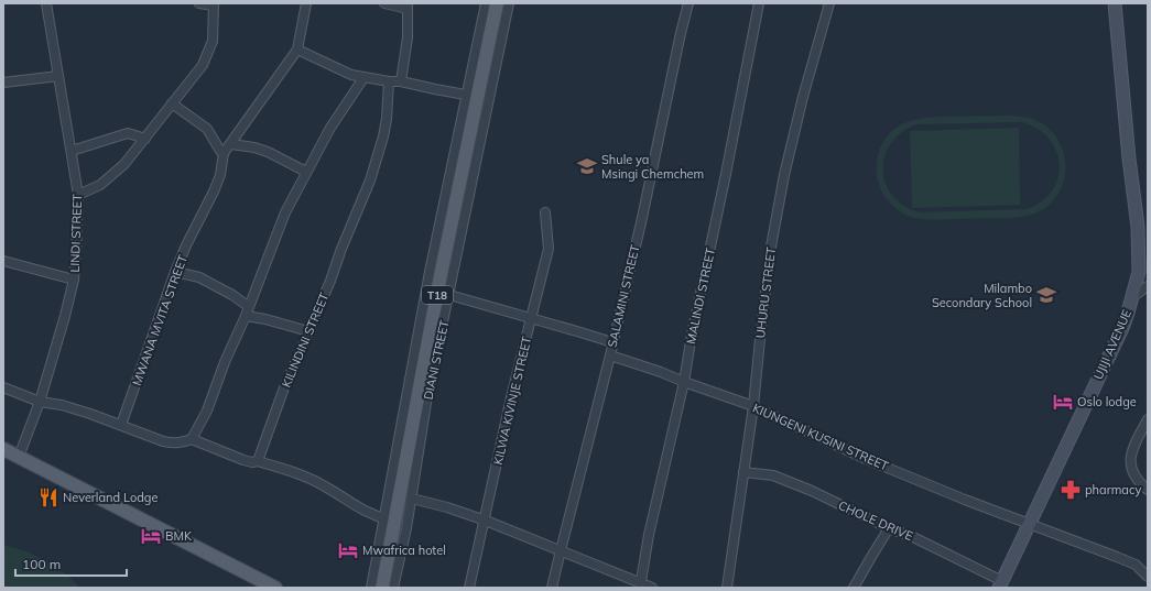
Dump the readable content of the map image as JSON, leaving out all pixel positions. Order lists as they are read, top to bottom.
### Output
{
  "streets": {
    "main road": ["T18", "UJIJI AVENUE"],
    "street": [
      "LINDI STREET",
      "UHURU STREET",
      "SALAMINI STREET",
      "MALINDI STREET",
      "MWANA MVITA STREET",
      "KILINDINI STREET",
      "DIANI STREET",
      "KILWA KIVINJE STREET",
      "KIUNGENI KUSINI STREET",
      "CHOLE DRIVE"
    ]
  },
  "crossings": [
    ["UHURU STREET", "KIUNGENI KUSINI STREET"],
    ["UHURU STREET", "CHOLE DRIVE"],
    ["SALAMINI STREET", "KIUNGENI KUSINI STREET"],
    ["MALINDI STREET", "KIUNGENI KUSINI STREET"],
    ["UJIJI AVENUE", "KIUNGENI KUSINI STREET"],
    ["UJIJI AVENUE", "CHOLE DRIVE"]
  ],
  "places": {
    "school or university": ["Shule ya Msingi Chemchem", "Milambo Secondary School"],
    "hotel": ["Oslo lodge", "BMK", "Mwafrica hotel"],
    "pharmacy": ["pharmacy"],
    "restaurant": ["Neverland Lodge"]
  },
  "scale_bar": "100 m"
}
